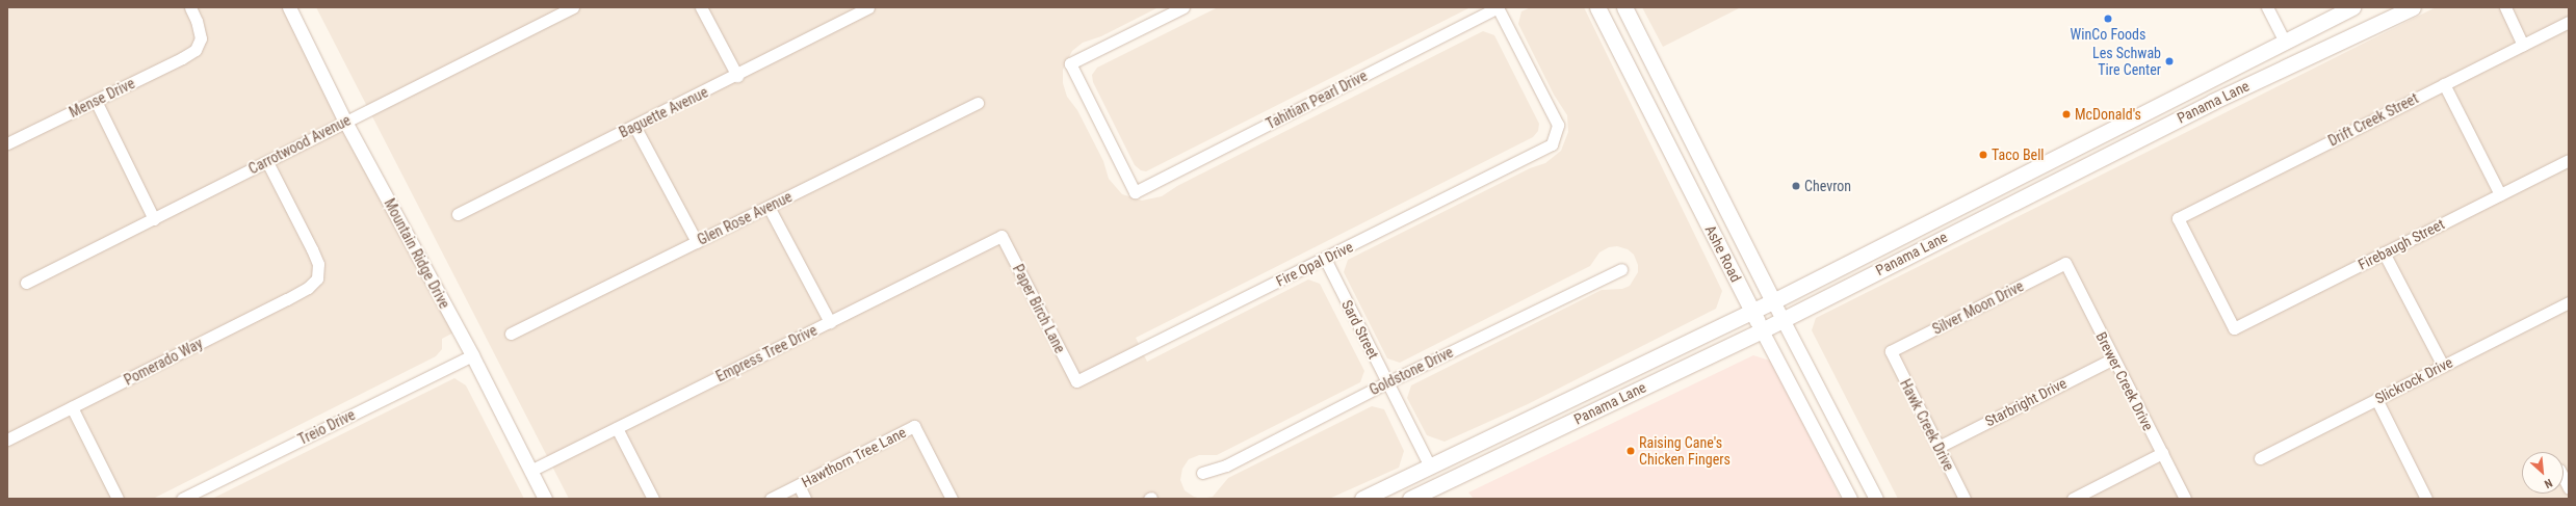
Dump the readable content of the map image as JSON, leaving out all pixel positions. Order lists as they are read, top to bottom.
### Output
{
  "streets": {
    "main road": ["Panama Lane", "Ashe Road"],
    "street": [
      "Mense Drive",
      "Tahitian Pearl Drive",
      "Baguette Avenue",
      "Drift Creek Street",
      "Carrotwood Avenue",
      "Glen Rose Avenue",
      "Firebaugh Street",
      "Mountain Ridge Drive",
      "Fire Opal Drive",
      "Silver Moon Drive",
      "Paper Birch Lane",
      "Sard Street",
      "Empress Tree Drive",
      "Pomerado Way",
      "Goldstone Drive",
      "Slickrock Drive",
      "Brewer Creek Drive",
      "Starbright Drive",
      "Hawk Creek Drive",
      "Treio Drive",
      "Hawthorn Tree Lane"
    ]
  },
  "crossings": [
    ["Tahitian Pearl Drive", "Fire Opal Drive"],
    ["Panama Lane", "Ashe Road"],
    ["Panama Lane", "Sard Street"],
    ["Drift Creek Street", "Firebaugh Street"],
    ["Carrotwood Avenue", "Mountain Ridge Drive"],
    ["Carrotwood Avenue", "Pomerado Way"],
    ["Mountain Ridge Drive", "Empress Tree Drive"],
    ["Mountain Ridge Drive", "Treio Drive"],
    ["Fire Opal Drive", "Paper Birch Lane"],
    ["Fire Opal Drive", "Sard Street"],
    ["Silver Moon Drive", "Brewer Creek Drive"],
    ["Silver Moon Drive", "Hawk Creek Drive"],
    ["Paper Birch Lane", "Empress Tree Drive"],
    ["Sard Street", "Goldstone Drive"],
    ["Brewer Creek Drive", "Starbright Drive"],
    ["Starbright Drive", "Hawk Creek Drive"]
  ],
  "places": [
    "WinCo Foods",
    "Les Schwab Tire Center",
    "McDonald's",
    "Taco Bell",
    "Chevron",
    "Raising Cane's Chicken Fingers"
  ],
  "north": "bottom right"
}
